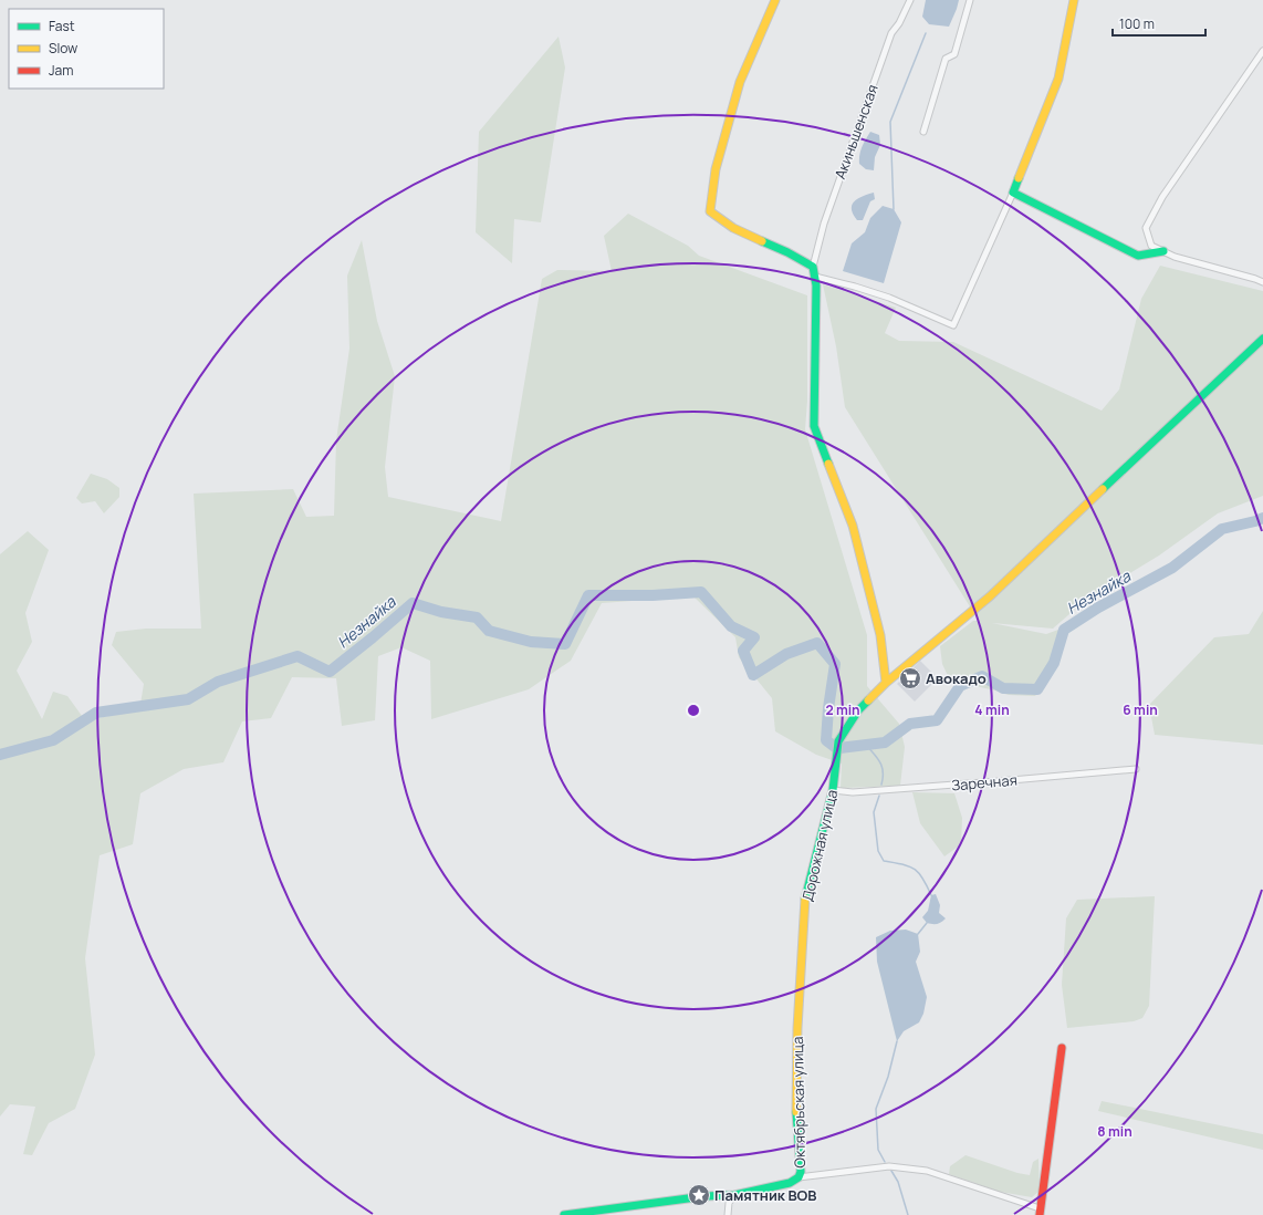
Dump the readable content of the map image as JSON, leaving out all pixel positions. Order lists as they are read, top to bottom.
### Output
{
  "streets": {
    "street": [
      "Акиньшенская",
      "Заречная",
      "Дорожная улица",
      "Октябрьская улица"
    ]
  },
  "crossings": [
    ["Заречная", "Дорожная улица"],
    ["Дорожная улица", "Октябрьская улица"]
  ],
  "water": ["Незнайка"],
  "places": {
    "supermarket": ["Авокадо"],
    "place": ["Памятник ВОВ"]
  },
  "legend": ["Fast", "Slow", "Jam"],
  "scale_bar": "100 m",
  "rings": [
    "2 min",
    "4 min",
    "6 min",
    "8 min"
  ]
}
